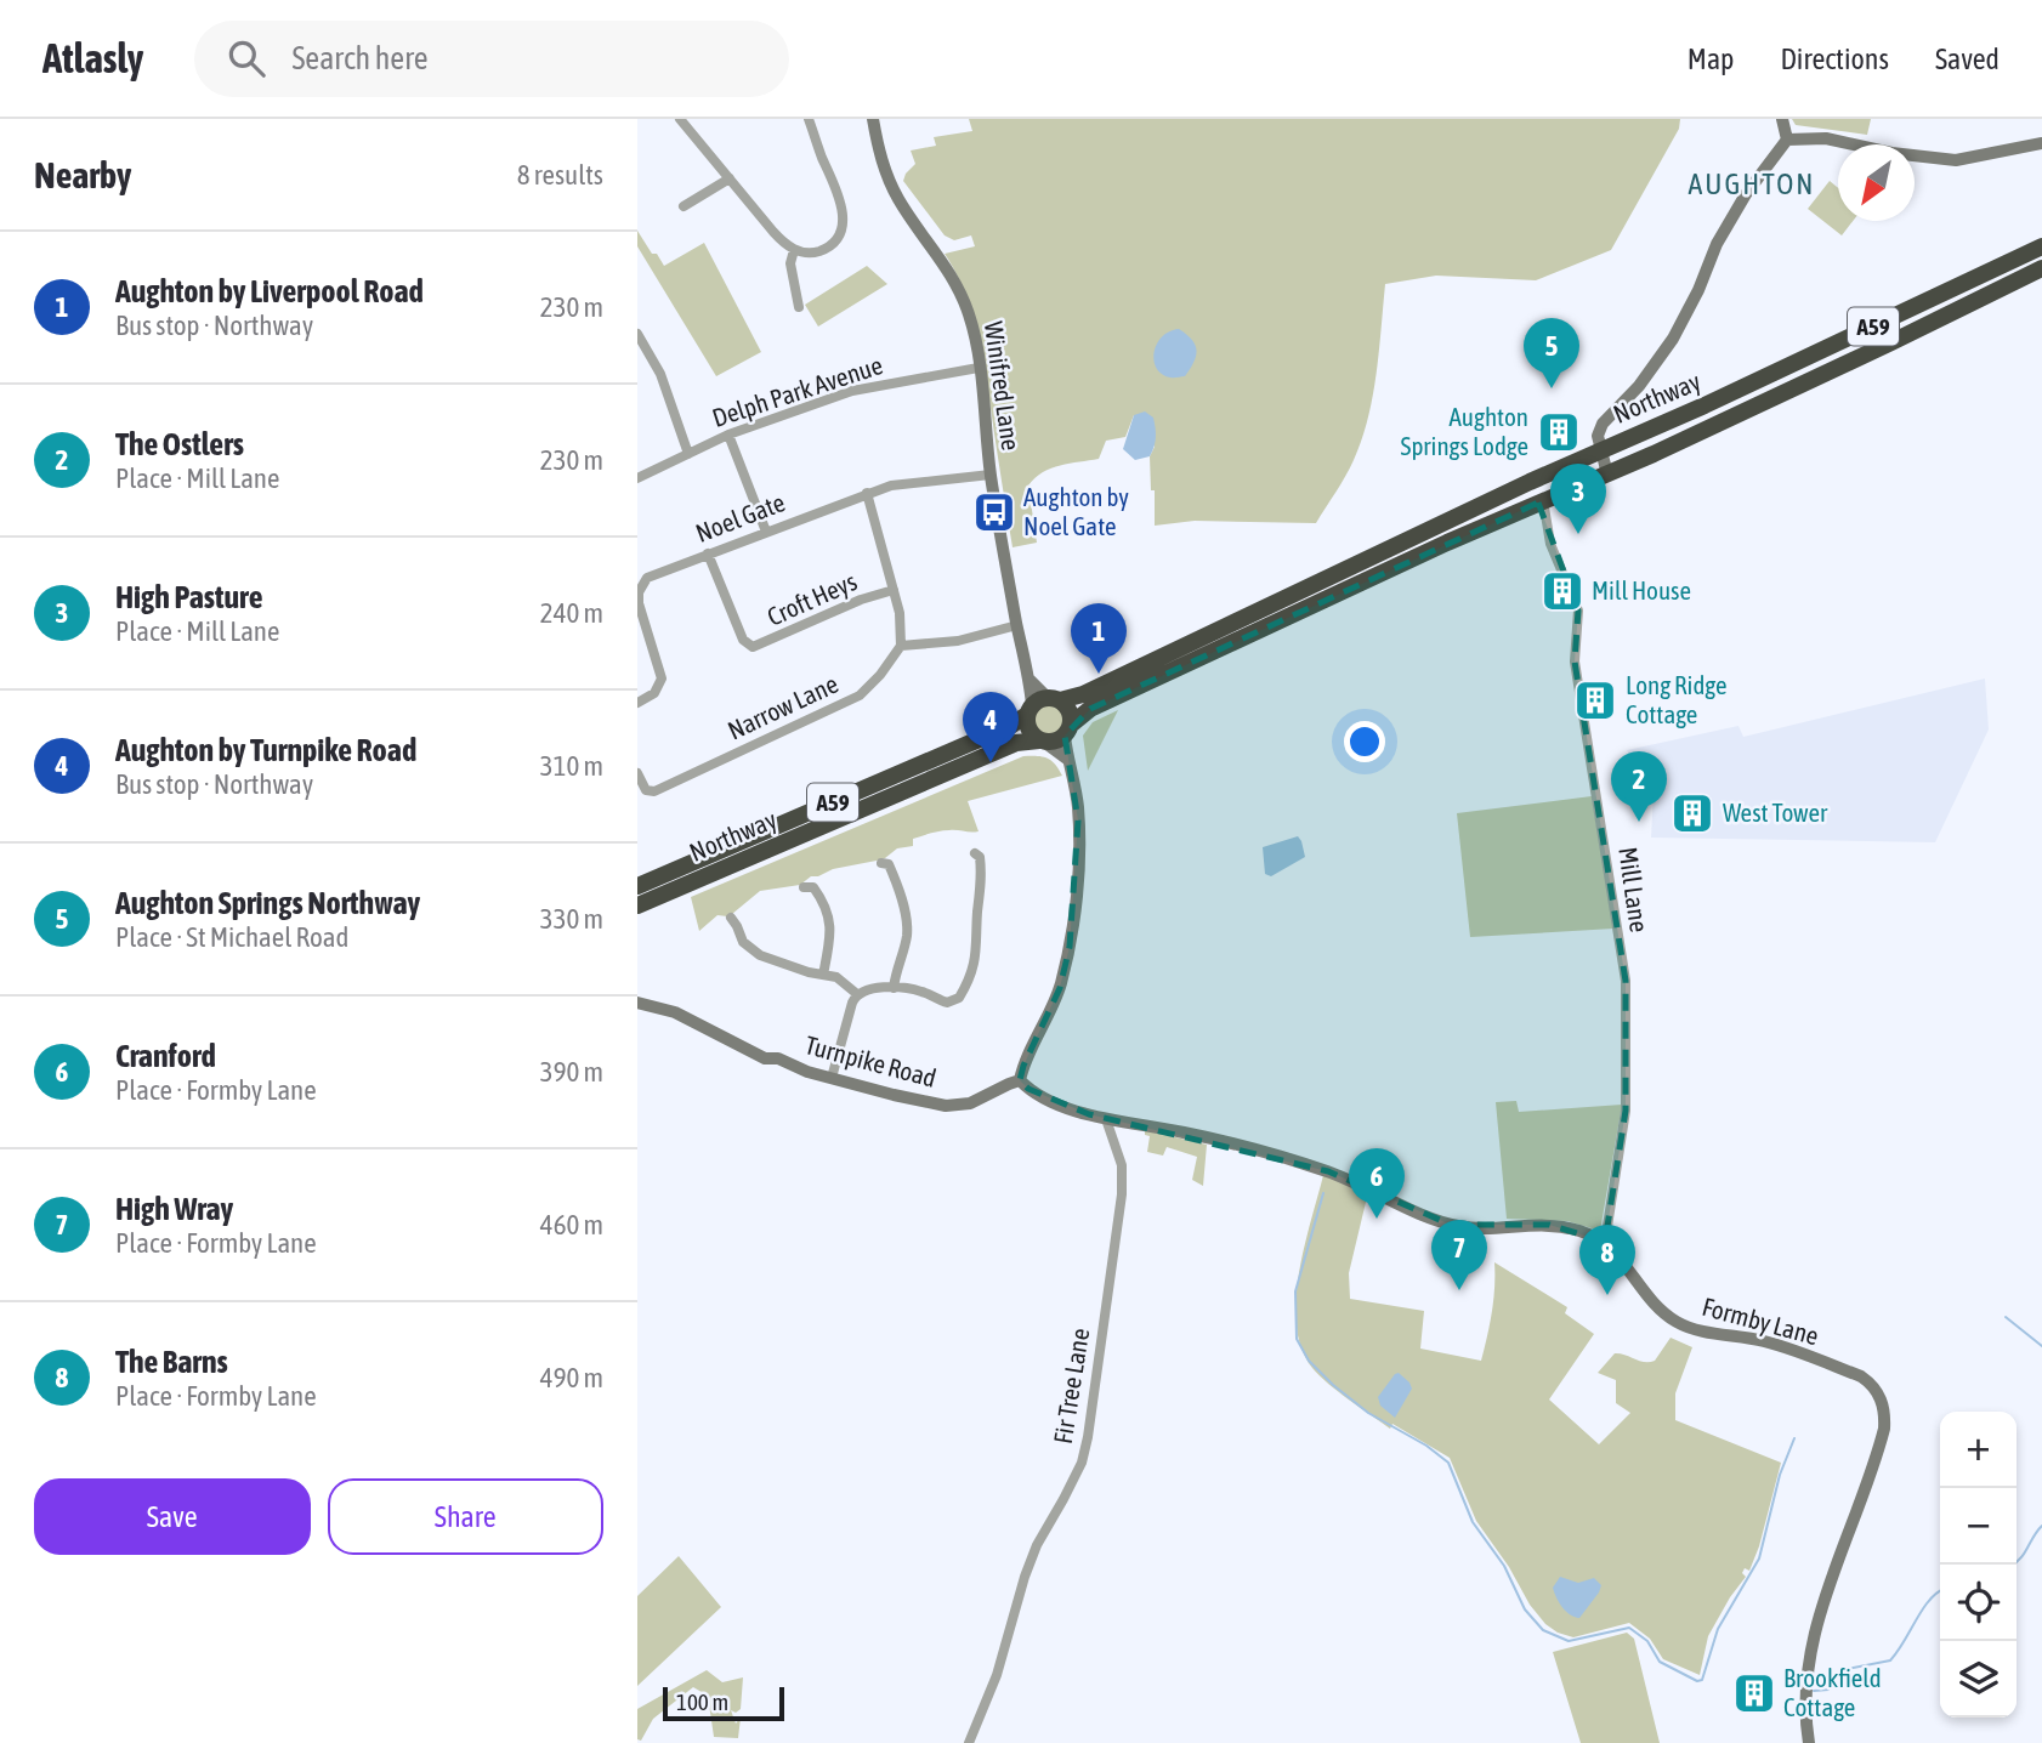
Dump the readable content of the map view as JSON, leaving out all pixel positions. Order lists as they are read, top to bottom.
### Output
{
  "streets": {
    "highway": ["A59", "Northway"],
    "main road": ["Winifred Lane", "Turnpike Road", "Formby Lane"],
    "street": [
      "Delph Park Avenue",
      "Noel Gate",
      "Croft Heys",
      "Narrow Lane",
      "Mill Lane",
      "Fir Tree Lane"
    ]
  },
  "crossings": [
    ["A59", "Winifred Lane"],
    ["A59", "Northway"],
    ["Winifred Lane", "Delph Park Avenue"],
    ["Winifred Lane", "Northway"],
    ["Winifred Lane", "Noel Gate"],
    ["Northway", "Mill Lane"],
    ["Noel Gate", "Croft Heys"],
    ["Mill Lane", "Formby Lane"]
  ],
  "districts": ["AUGHTON"],
  "places": {
    "building": [
      "Aughton Springs Lodge",
      "Mill House",
      "Long Ridge Cottage",
      "West Tower",
      "Brookfield Cottage"
    ],
    "bus stop": ["Aughton by Noel Gate"]
  },
  "scale_bar": "100 m",
  "north": "bottom left",
  "page": {
    "header": "Atlasly",
    "search": "Search here",
    "nav": ["Map", "Directions", "Saved"],
    "heading": ["Nearby", "8 results"],
    "list": [
      {
        "mark": "1",
        "name": "Aughton by Liverpool Road",
        "note": "Bus stop · Northway",
        "value": "230 m"
      },
      {
        "mark": "2",
        "name": "The Ostlers",
        "note": "Place · Mill Lane",
        "value": "230 m"
      },
      {
        "mark": "3",
        "name": "High Pasture",
        "note": "Place · Mill Lane",
        "value": "240 m"
      },
      {
        "mark": "4",
        "name": "Aughton by Turnpike Road",
        "note": "Bus stop · Northway",
        "value": "310 m"
      },
      {
        "mark": "5",
        "name": "Aughton Springs Northway",
        "note": "Place · St Michael Road",
        "value": "330 m"
      },
      {
        "mark": "6",
        "name": "Cranford",
        "note": "Place · Formby Lane",
        "value": "390 m"
      },
      {
        "mark": "7",
        "name": "High Wray",
        "note": "Place · Formby Lane",
        "value": "460 m"
      },
      {
        "mark": "8",
        "name": "The Barns",
        "note": "Place · Formby Lane",
        "value": "490 m"
      }
    ],
    "pins": [
      "5",
      "3",
      "1",
      "4",
      "2",
      "6",
      "7",
      "8"
    ],
    "map_buttons": ["+", "−"],
    "buttons": ["Save", "Share"],
    "scale": "100 m"
  }
}
